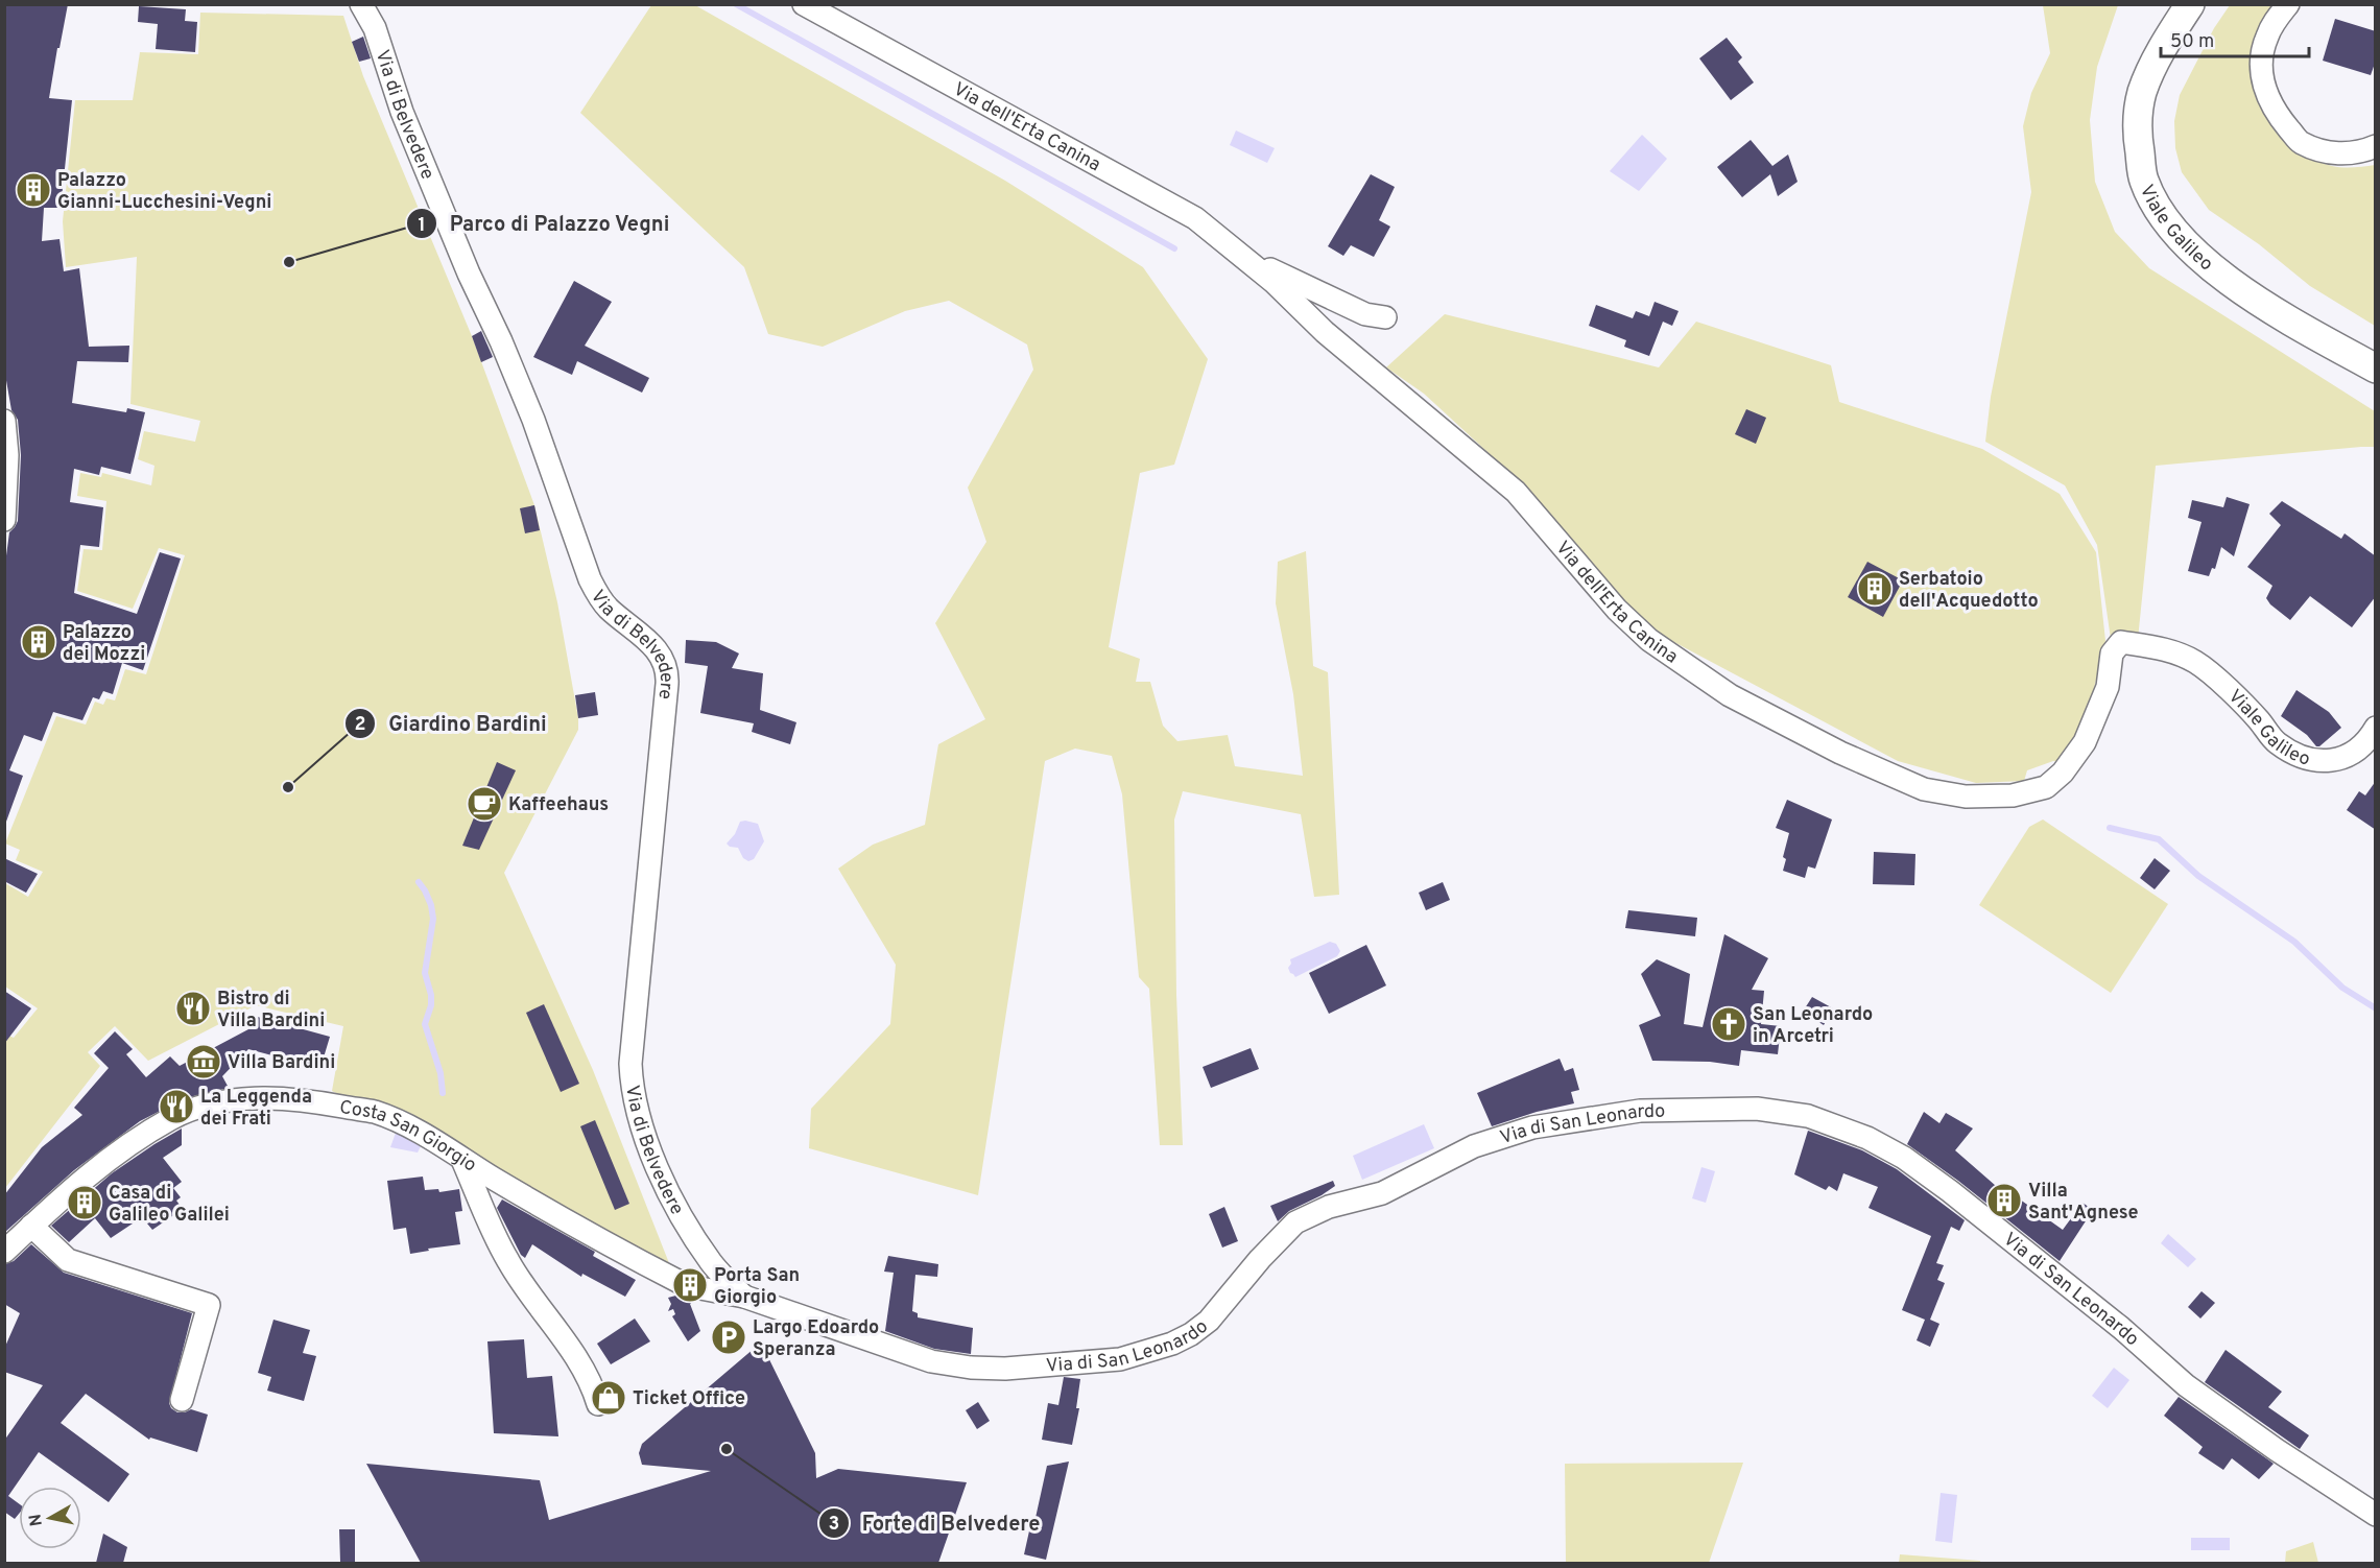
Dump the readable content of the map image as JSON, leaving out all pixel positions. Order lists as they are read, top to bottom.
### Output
{
  "streets": {
    "main road": ["Viale Galileo"],
    "street": [
      "Via di Belvedere",
      "Via dell'Erta Canina",
      "Via di San Leonardo",
      "Costa San Giorgio"
    ]
  },
  "crossings": [
    ["Via di Belvedere", "Via di San Leonardo"],
    ["Via di Belvedere", "Costa San Giorgio"],
    ["Via dell'Erta Canina", "Viale Galileo"],
    ["Via di San Leonardo", "Costa San Giorgio"]
  ],
  "places": {
    "building": [
      "Palazzo Gianni-Lucchesini-Vegni",
      "Serbatoio dell'Acquedotto",
      "Palazzo dei Mozzi",
      "Villa Sant'Agnese",
      "Casa di Galileo Galilei",
      "Porta San Giorgio"
    ],
    "other": ["Parco di Palazzo Vegni", "Giardino Bardini", "Forte di Belvedere"],
    "cafe": ["Kaffeehaus"],
    "restaurant": ["Bistro di Villa Bardini", "La Leggenda dei Frati"],
    "church": ["San Leonardo in Arcetri"],
    "museum": ["Villa Bardini"],
    "parking": ["Largo Edoardo Speranza"],
    "shop": ["Ticket Office"]
  },
  "scale_bar": "50 m",
  "north": "left"
}
